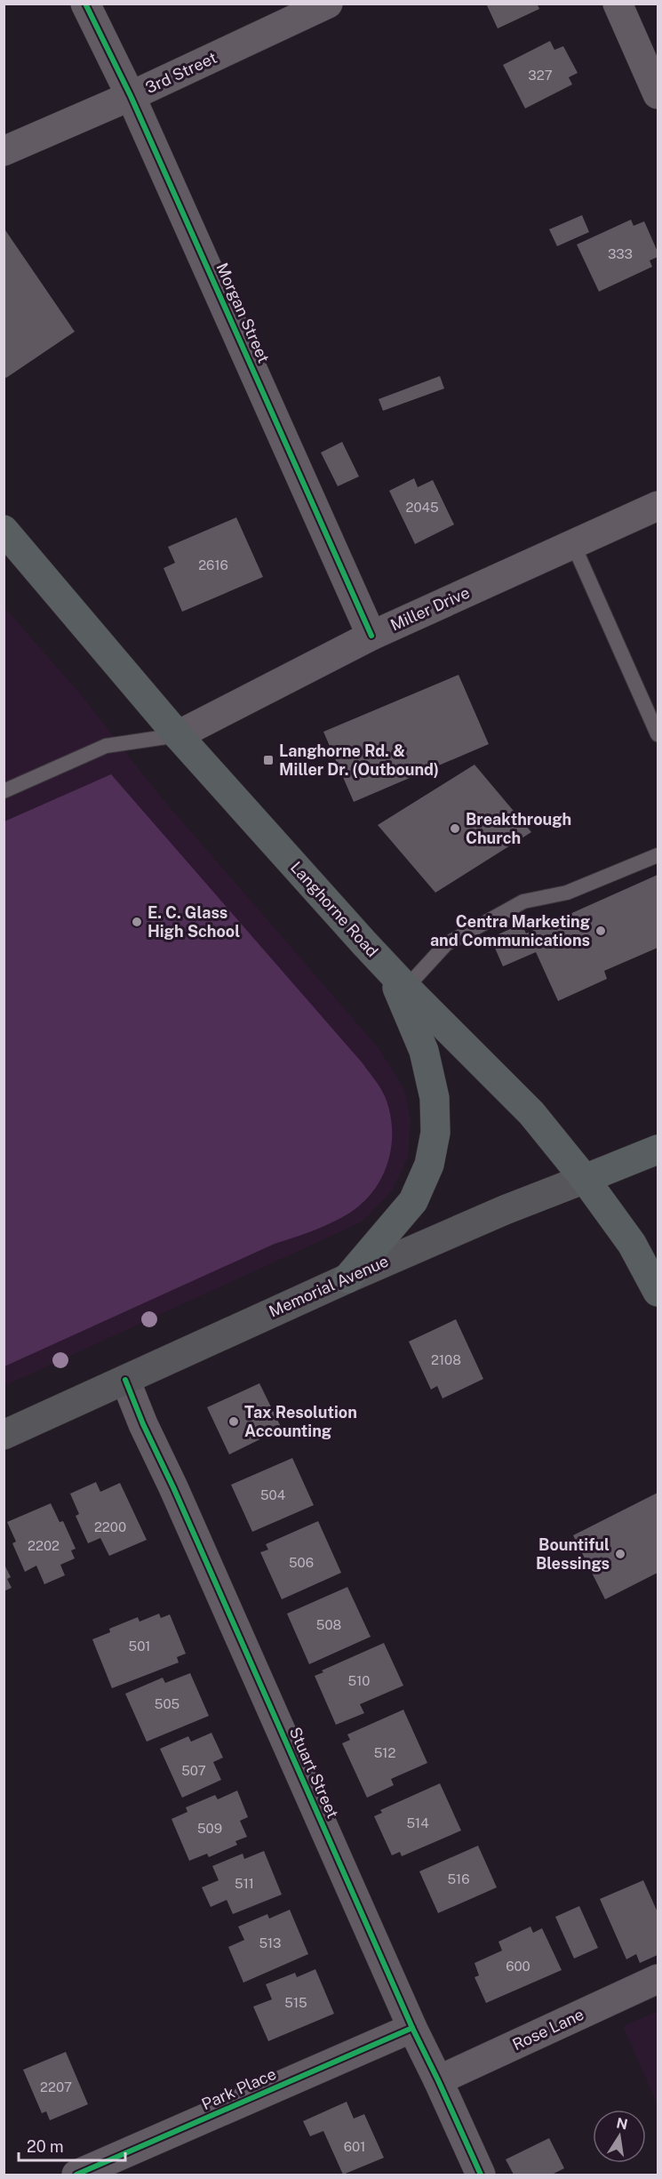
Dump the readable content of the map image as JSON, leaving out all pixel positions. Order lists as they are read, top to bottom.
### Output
{
  "streets": {
    "main road": ["Langhorne Road", "Memorial Avenue"],
    "street": [
      "3rd Street",
      "Morgan Street",
      "Miller Drive",
      "Stuart Street",
      "Rose Lane",
      "Park Place"
    ]
  },
  "crossings": [
    ["3rd Street", "Morgan Street"],
    ["Morgan Street", "Miller Drive"],
    ["Miller Drive", "Langhorne Road"],
    ["Langhorne Road", "Memorial Avenue"],
    ["Memorial Avenue", "Stuart Street"],
    ["Stuart Street", "Rose Lane"],
    ["Stuart Street", "Park Place"]
  ],
  "places": {
    "transit": ["Langhorne Rd. & Miller Dr. (Outbound)"],
    "other": [
      "Breakthrough Church",
      "E. C. Glass High School",
      "Centra Marketing and Communications",
      "Tax Resolution Accounting",
      "Bountiful Blessings"
    ]
  },
  "house_numbers": [
    "327",
    "333",
    "2045",
    "2616",
    "2108",
    "504",
    "2200",
    "2202",
    "506",
    "508",
    "501",
    "510",
    "505",
    "512",
    "507",
    "514",
    "509",
    "516",
    "511",
    "513",
    "600",
    "515",
    "2207",
    "601"
  ],
  "scale_bar": "20 m",
  "north": "top"
}
